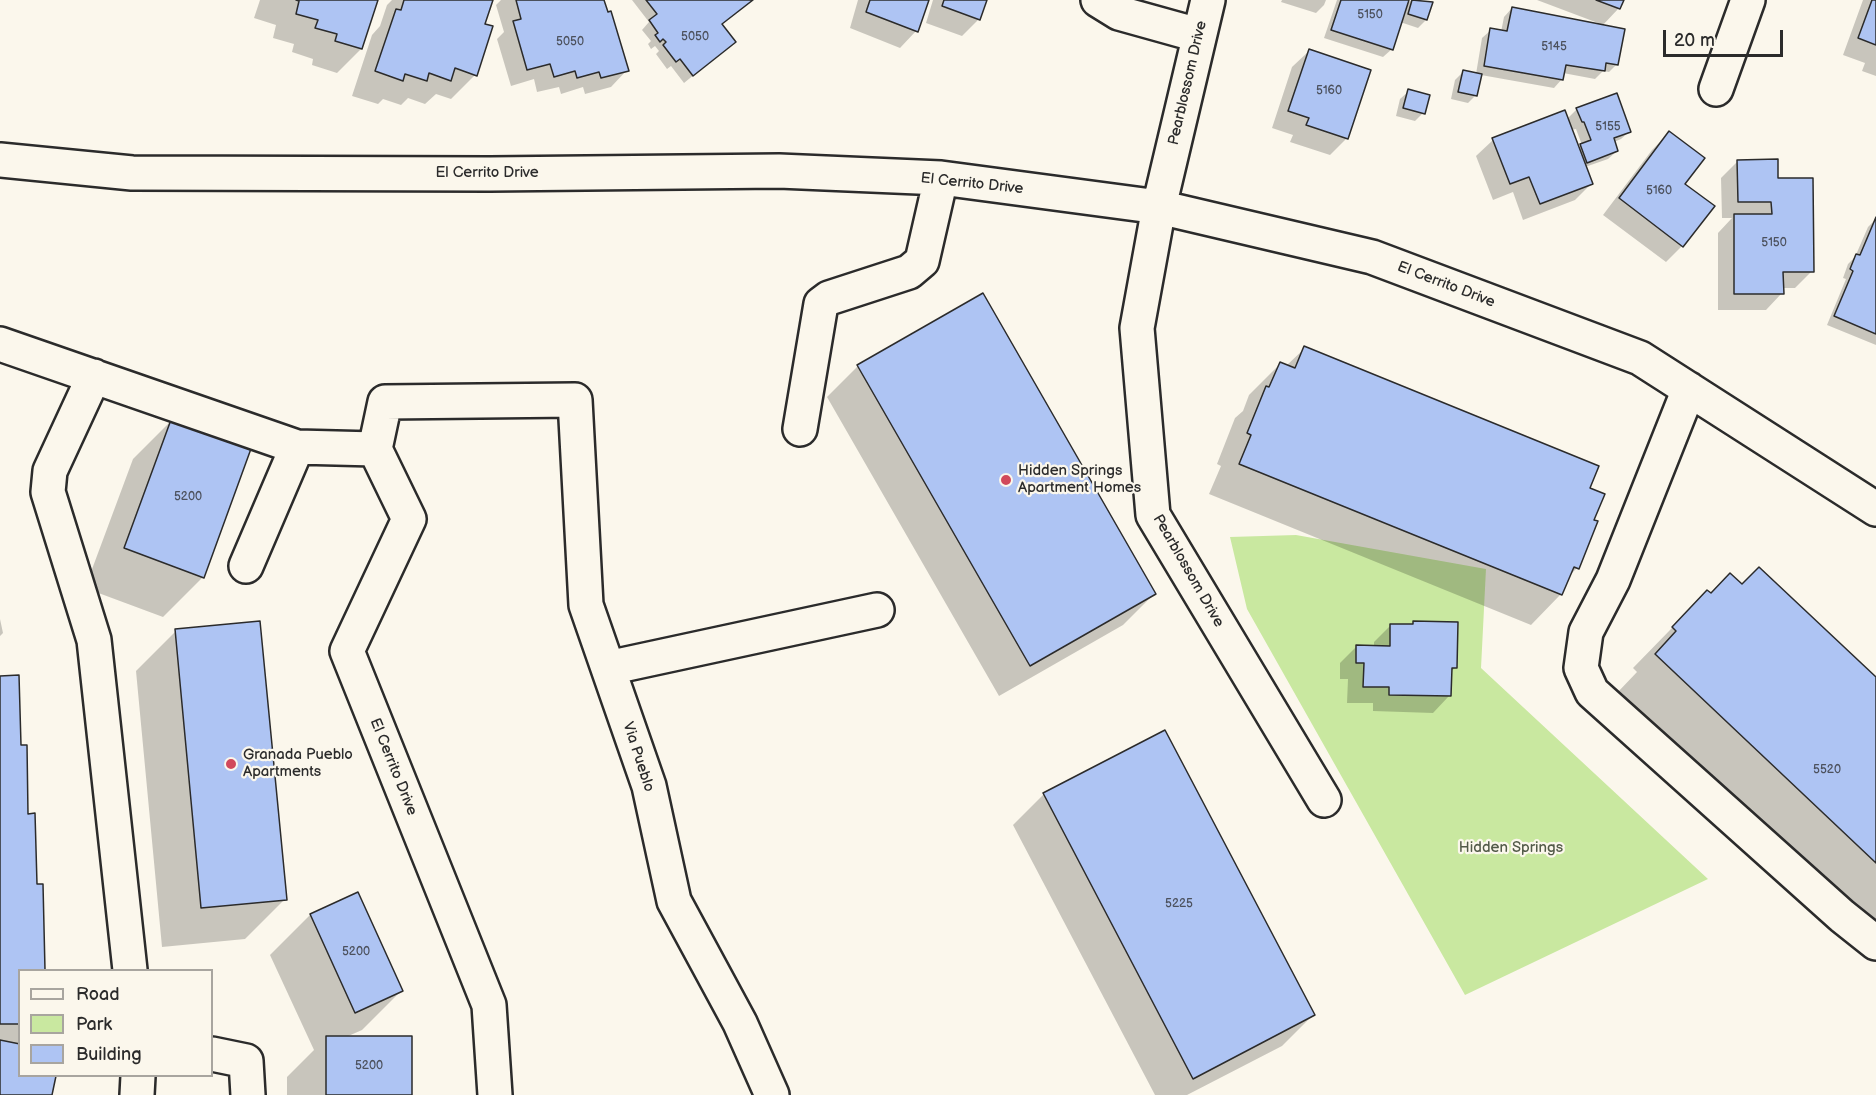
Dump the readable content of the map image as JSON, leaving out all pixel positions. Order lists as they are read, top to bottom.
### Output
{
  "streets": {
    "street": ["Pearblossom Drive", "El Cerrito Drive", "Via Pueblo"]
  },
  "crossings": [
    ["Pearblossom Drive", "El Cerrito Drive"],
    ["El Cerrito Drive", "Via Pueblo"]
  ],
  "parks": ["Hidden Springs"],
  "places": ["Hidden Springs Apartment Homes", "Granada Pueblo Apartments"],
  "house_numbers": [
    "5150",
    "5050",
    "5050",
    "5145",
    "5160",
    "5155",
    "5160",
    "5150",
    "5200",
    "5520",
    "5225",
    "5200",
    "5200"
  ],
  "legend": ["Road", "Park", "Building"],
  "scale_bar": "20 m"
}
